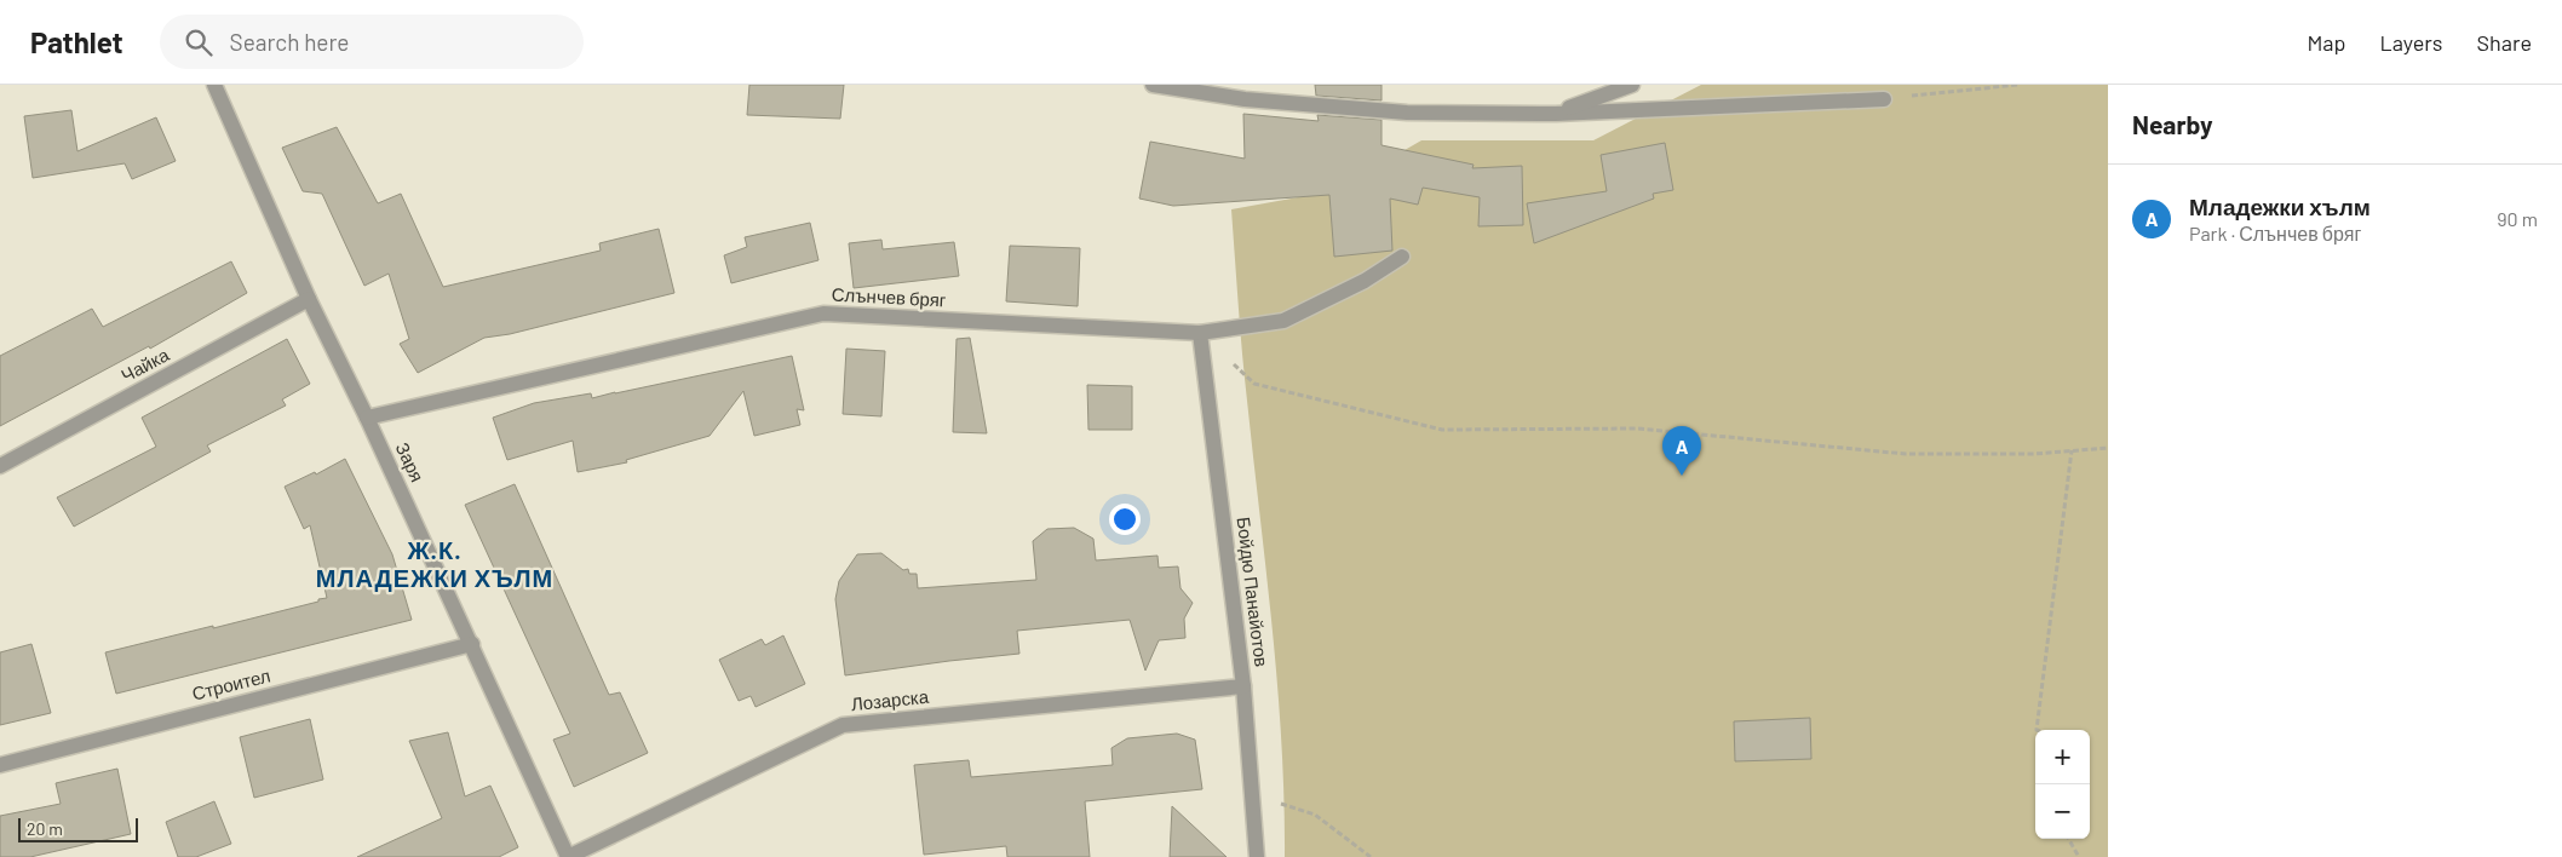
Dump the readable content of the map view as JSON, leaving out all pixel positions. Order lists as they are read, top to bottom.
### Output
{
  "streets": {
    "street": [
      "Слънчев бряг",
      "Чайка",
      "Заря",
      "Бойдю Панайотов",
      "Строител",
      "Лозарска"
    ]
  },
  "crossings": [
    ["Слънчев бряг", "Заря"],
    ["Слънчев бряг", "Бойдю Панайотов"],
    ["Чайка", "Заря"],
    ["Заря", "Строител"],
    ["Заря", "Лозарска"],
    ["Бойдю Панайотов", "Лозарска"]
  ],
  "districts": ["Ж.К. МЛАДЕЖКИ ХЪЛМ"],
  "scale_bar": "20 m",
  "page": {
    "header": "Pathlet",
    "search": "Search here",
    "nav": ["Map", "Layers", "Share"],
    "heading": "Nearby",
    "list": [
      {
        "mark": "A",
        "name": "Младежки хълм",
        "note": "Park · Слънчев бряг",
        "value": "90 m"
      }
    ],
    "pins": "A",
    "map_buttons": ["+", "−"],
    "scale": "20 m"
  }
}
